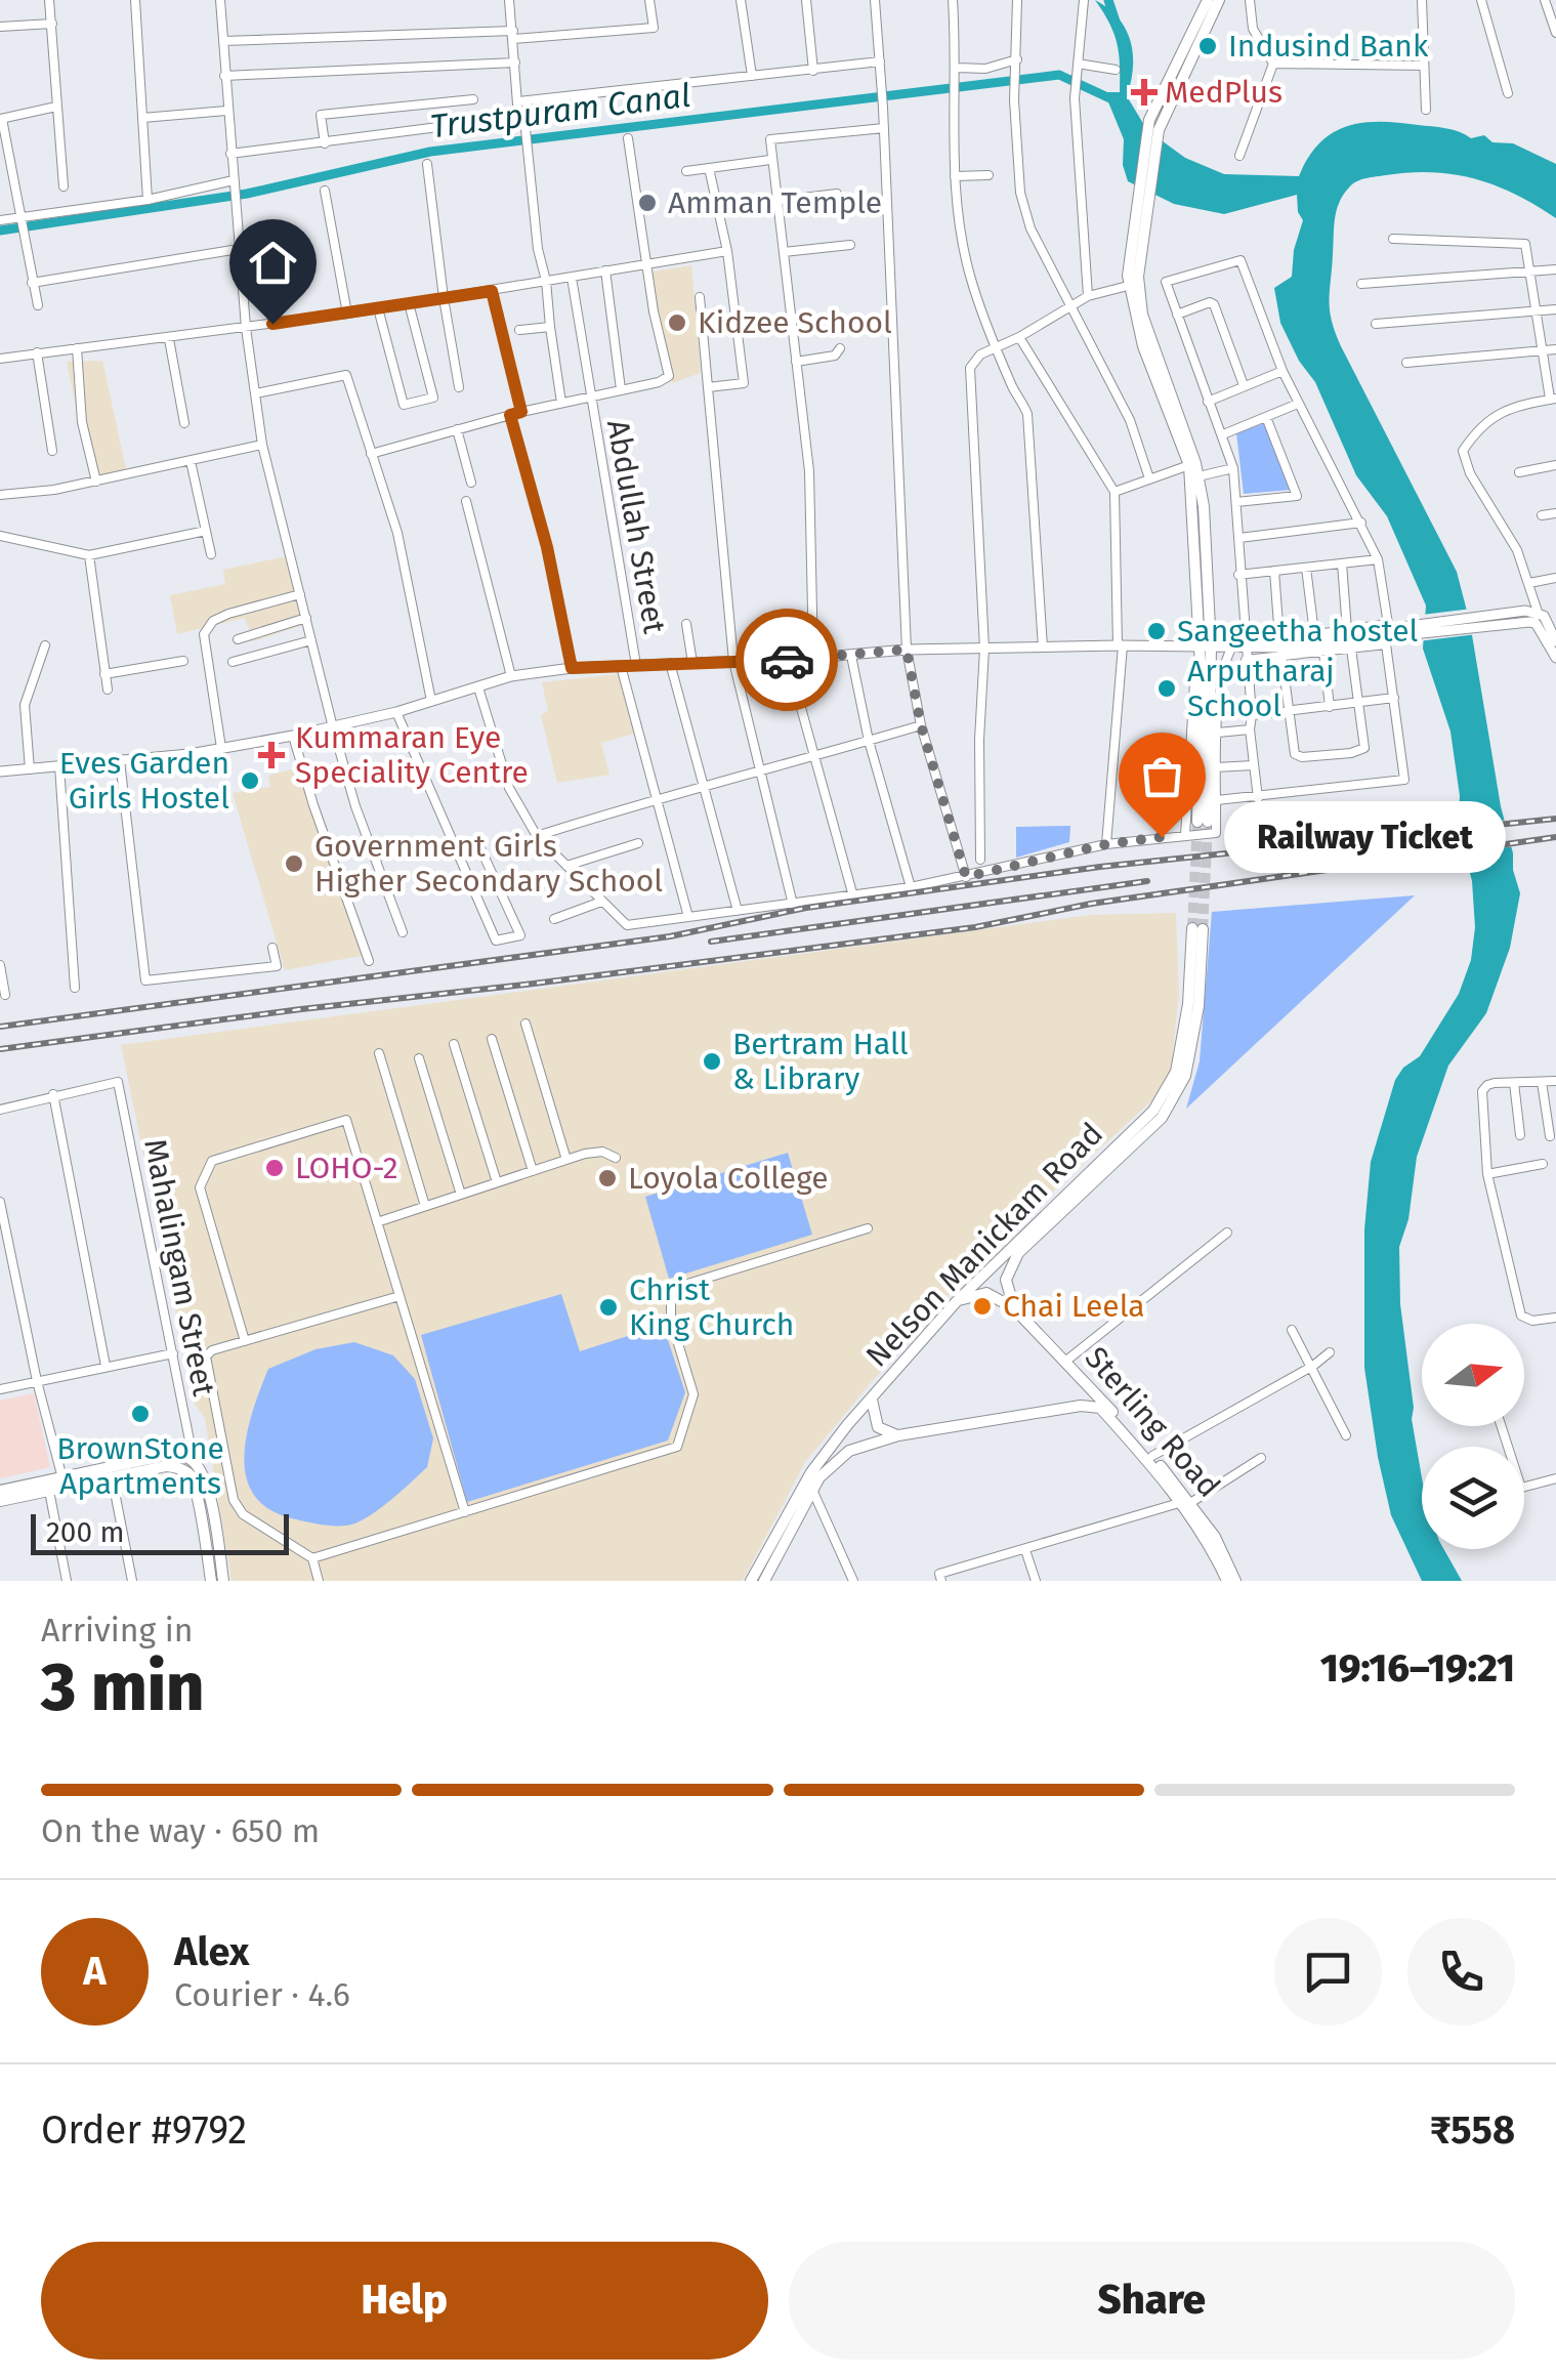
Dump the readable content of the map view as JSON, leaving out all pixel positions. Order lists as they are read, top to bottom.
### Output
{
  "streets": {
    "main road": ["Nelson Manickam Road", "Sterling Road"],
    "street": ["Abdullah Street", "Mahalingam Street"]
  },
  "crossings": [
    ["Nelson Manickam Road", "Sterling Road"]
  ],
  "water": ["Trustpuram Canal"],
  "places": {
    "other": [
      "Indusind Bank",
      "Amman Temple",
      "Kidzee School",
      "Sangeetha hostel",
      "Arputharaj School",
      "Eves Garden Girls Hostel",
      "Railway Ticket",
      "Government Girls Higher Secondary School",
      "Bertram Hall & Library",
      "LOHO-2",
      "Loyola College",
      "Chai Leela",
      "Christ King Church",
      "BrownStone Apartments"
    ],
    "health": ["MedPlus", "Kummaran Eye Speciality Centre"]
  },
  "scale_bar": "200 m",
  "north": "right",
  "page": {
    "bubble": "Railway Ticket",
    "scale": "200 m",
    "heading": ["3 min", "Arriving in", "19:16–19:21"],
    "panel": [
      "Alex",
      "Courier · 4.6",
      "Order #9792",
      "₹558"
    ],
    "bar": "On the way · 650 m",
    "round": "A",
    "buttons": ["Help", "Share"]
  }
}
